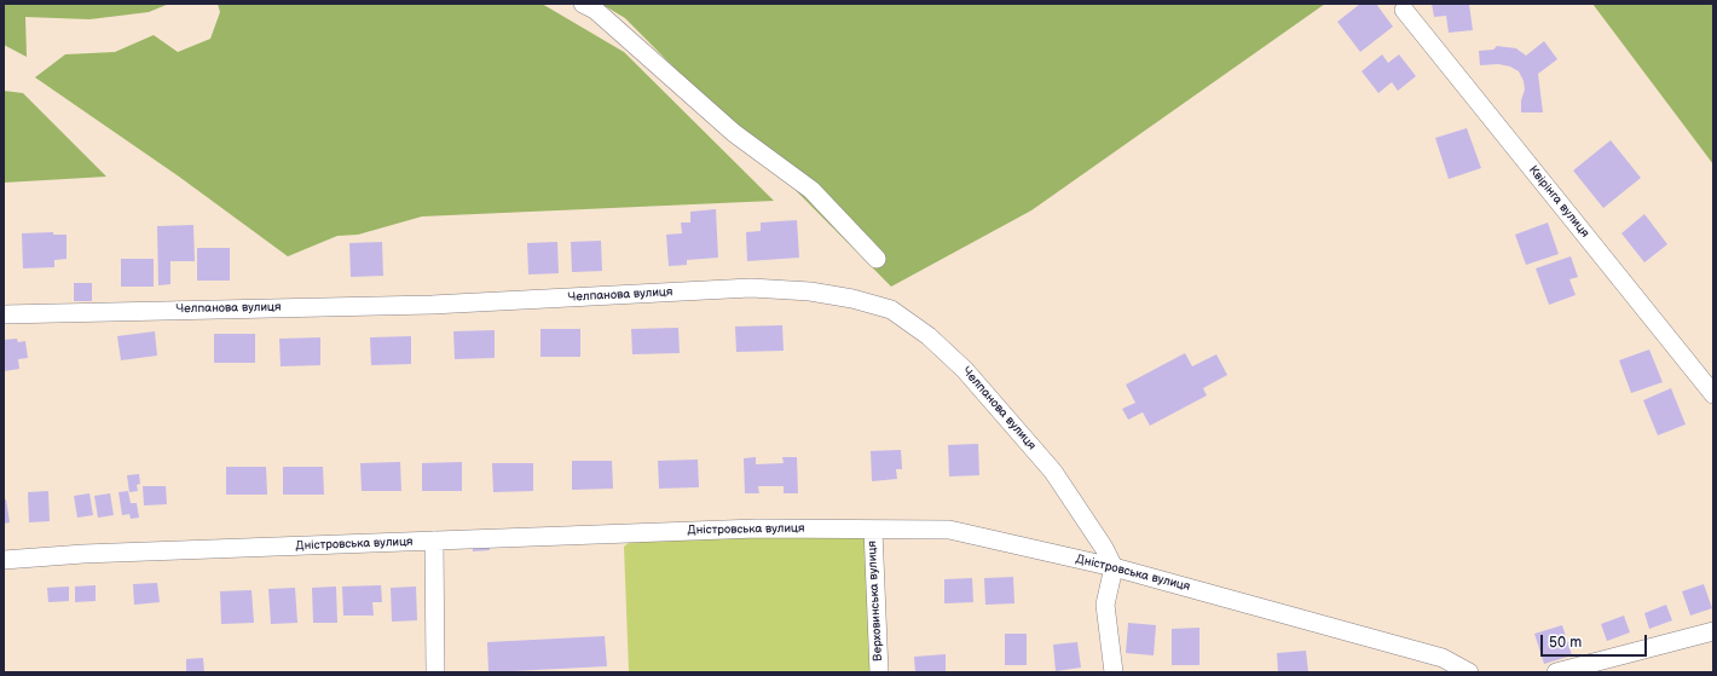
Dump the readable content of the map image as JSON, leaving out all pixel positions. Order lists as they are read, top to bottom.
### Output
{
  "streets": {
    "street": [
      "Квірінга вулиця",
      "Челпанова вулиця",
      "Дністровська вулиця",
      "Верховинська вулиця"
    ]
  },
  "crossings": [
    ["Челпанова вулиця", "Дністровська вулиця"],
    ["Дністровська вулиця", "Верховинська вулиця"]
  ],
  "scale_bar": "50 m"
}
